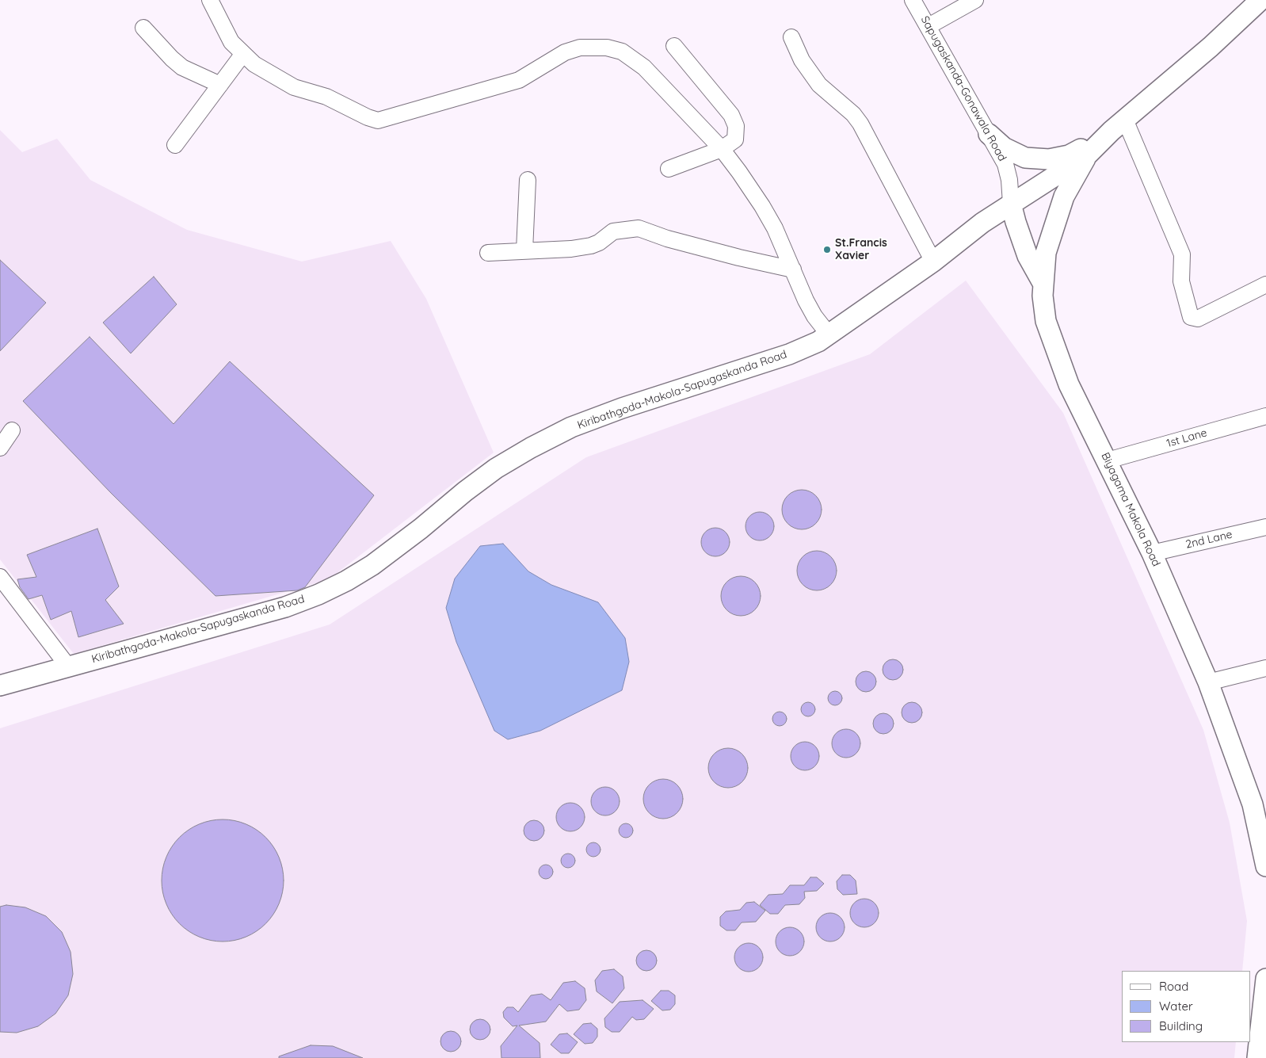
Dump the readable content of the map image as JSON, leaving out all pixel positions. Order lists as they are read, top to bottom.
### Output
{
  "streets": {
    "main road": ["Kiribathgoda-Makola-Sapugaskanda Road", "Biyagama Makola Road"],
    "street": ["Sapugaskanda-Gonawala Road", "1st Lane", "2nd Lane"]
  },
  "crossings": [
    ["Sapugaskanda-Gonawala Road", "Kiribathgoda-Makola-Sapugaskanda Road"],
    ["Kiribathgoda-Makola-Sapugaskanda Road", "Biyagama Makola Road"],
    ["1st Lane", "Biyagama Makola Road"],
    ["Biyagama Makola Road", "2nd Lane"]
  ],
  "places": ["St.Francis Xavier"],
  "legend": ["Road", "Water", "Building"]
}
